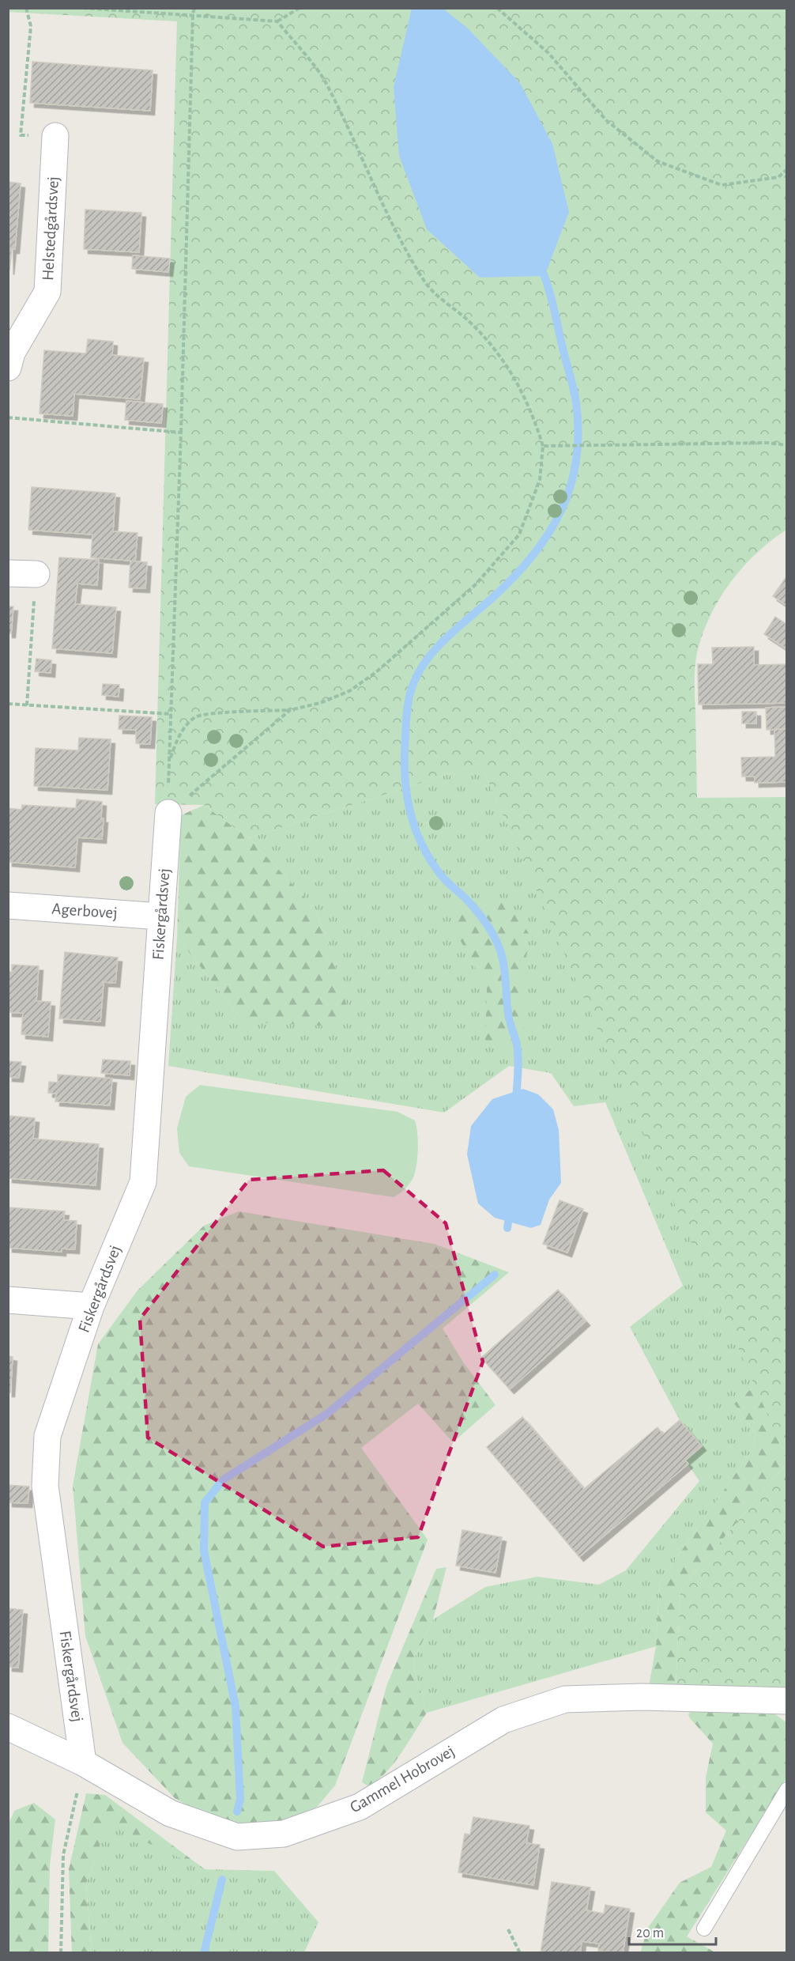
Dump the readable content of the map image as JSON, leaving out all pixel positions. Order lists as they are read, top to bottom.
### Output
{
  "streets": {
    "street": [
      "Helstedgårdsvej",
      "Agerbovej",
      "Fiskergårdsvej",
      "Gammel Hobrovej"
    ]
  },
  "crossings": [
    ["Agerbovej", "Fiskergårdsvej"],
    ["Fiskergårdsvej", "Gammel Hobrovej"]
  ],
  "scale_bar": "20 m"
}
